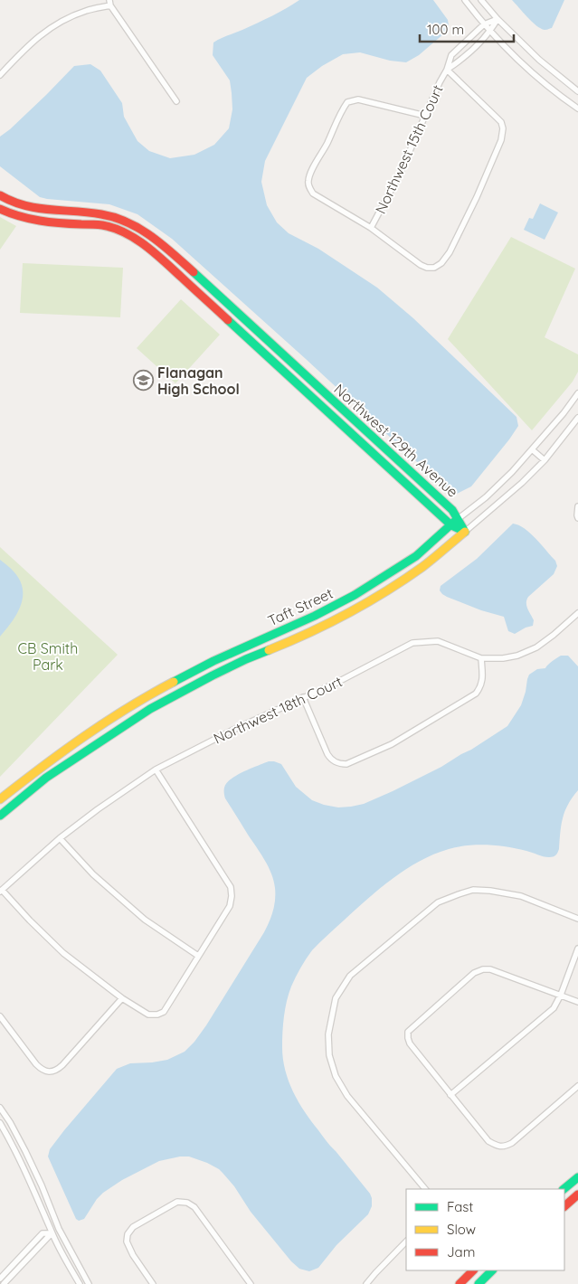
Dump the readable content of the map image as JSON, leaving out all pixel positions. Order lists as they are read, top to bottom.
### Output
{
  "streets": {
    "street": [
      "Northwest 15th Court",
      "Northwest 129th Avenue",
      "Taft Street",
      "Northwest 18th Court"
    ]
  },
  "crossings": [
    ["Northwest 129th Avenue", "Taft Street"]
  ],
  "parks": ["CB Smith Park"],
  "places": {
    "school or university": ["Flanagan High School"]
  },
  "legend": ["Fast", "Slow", "Jam"],
  "scale_bar": "100 m"
}
